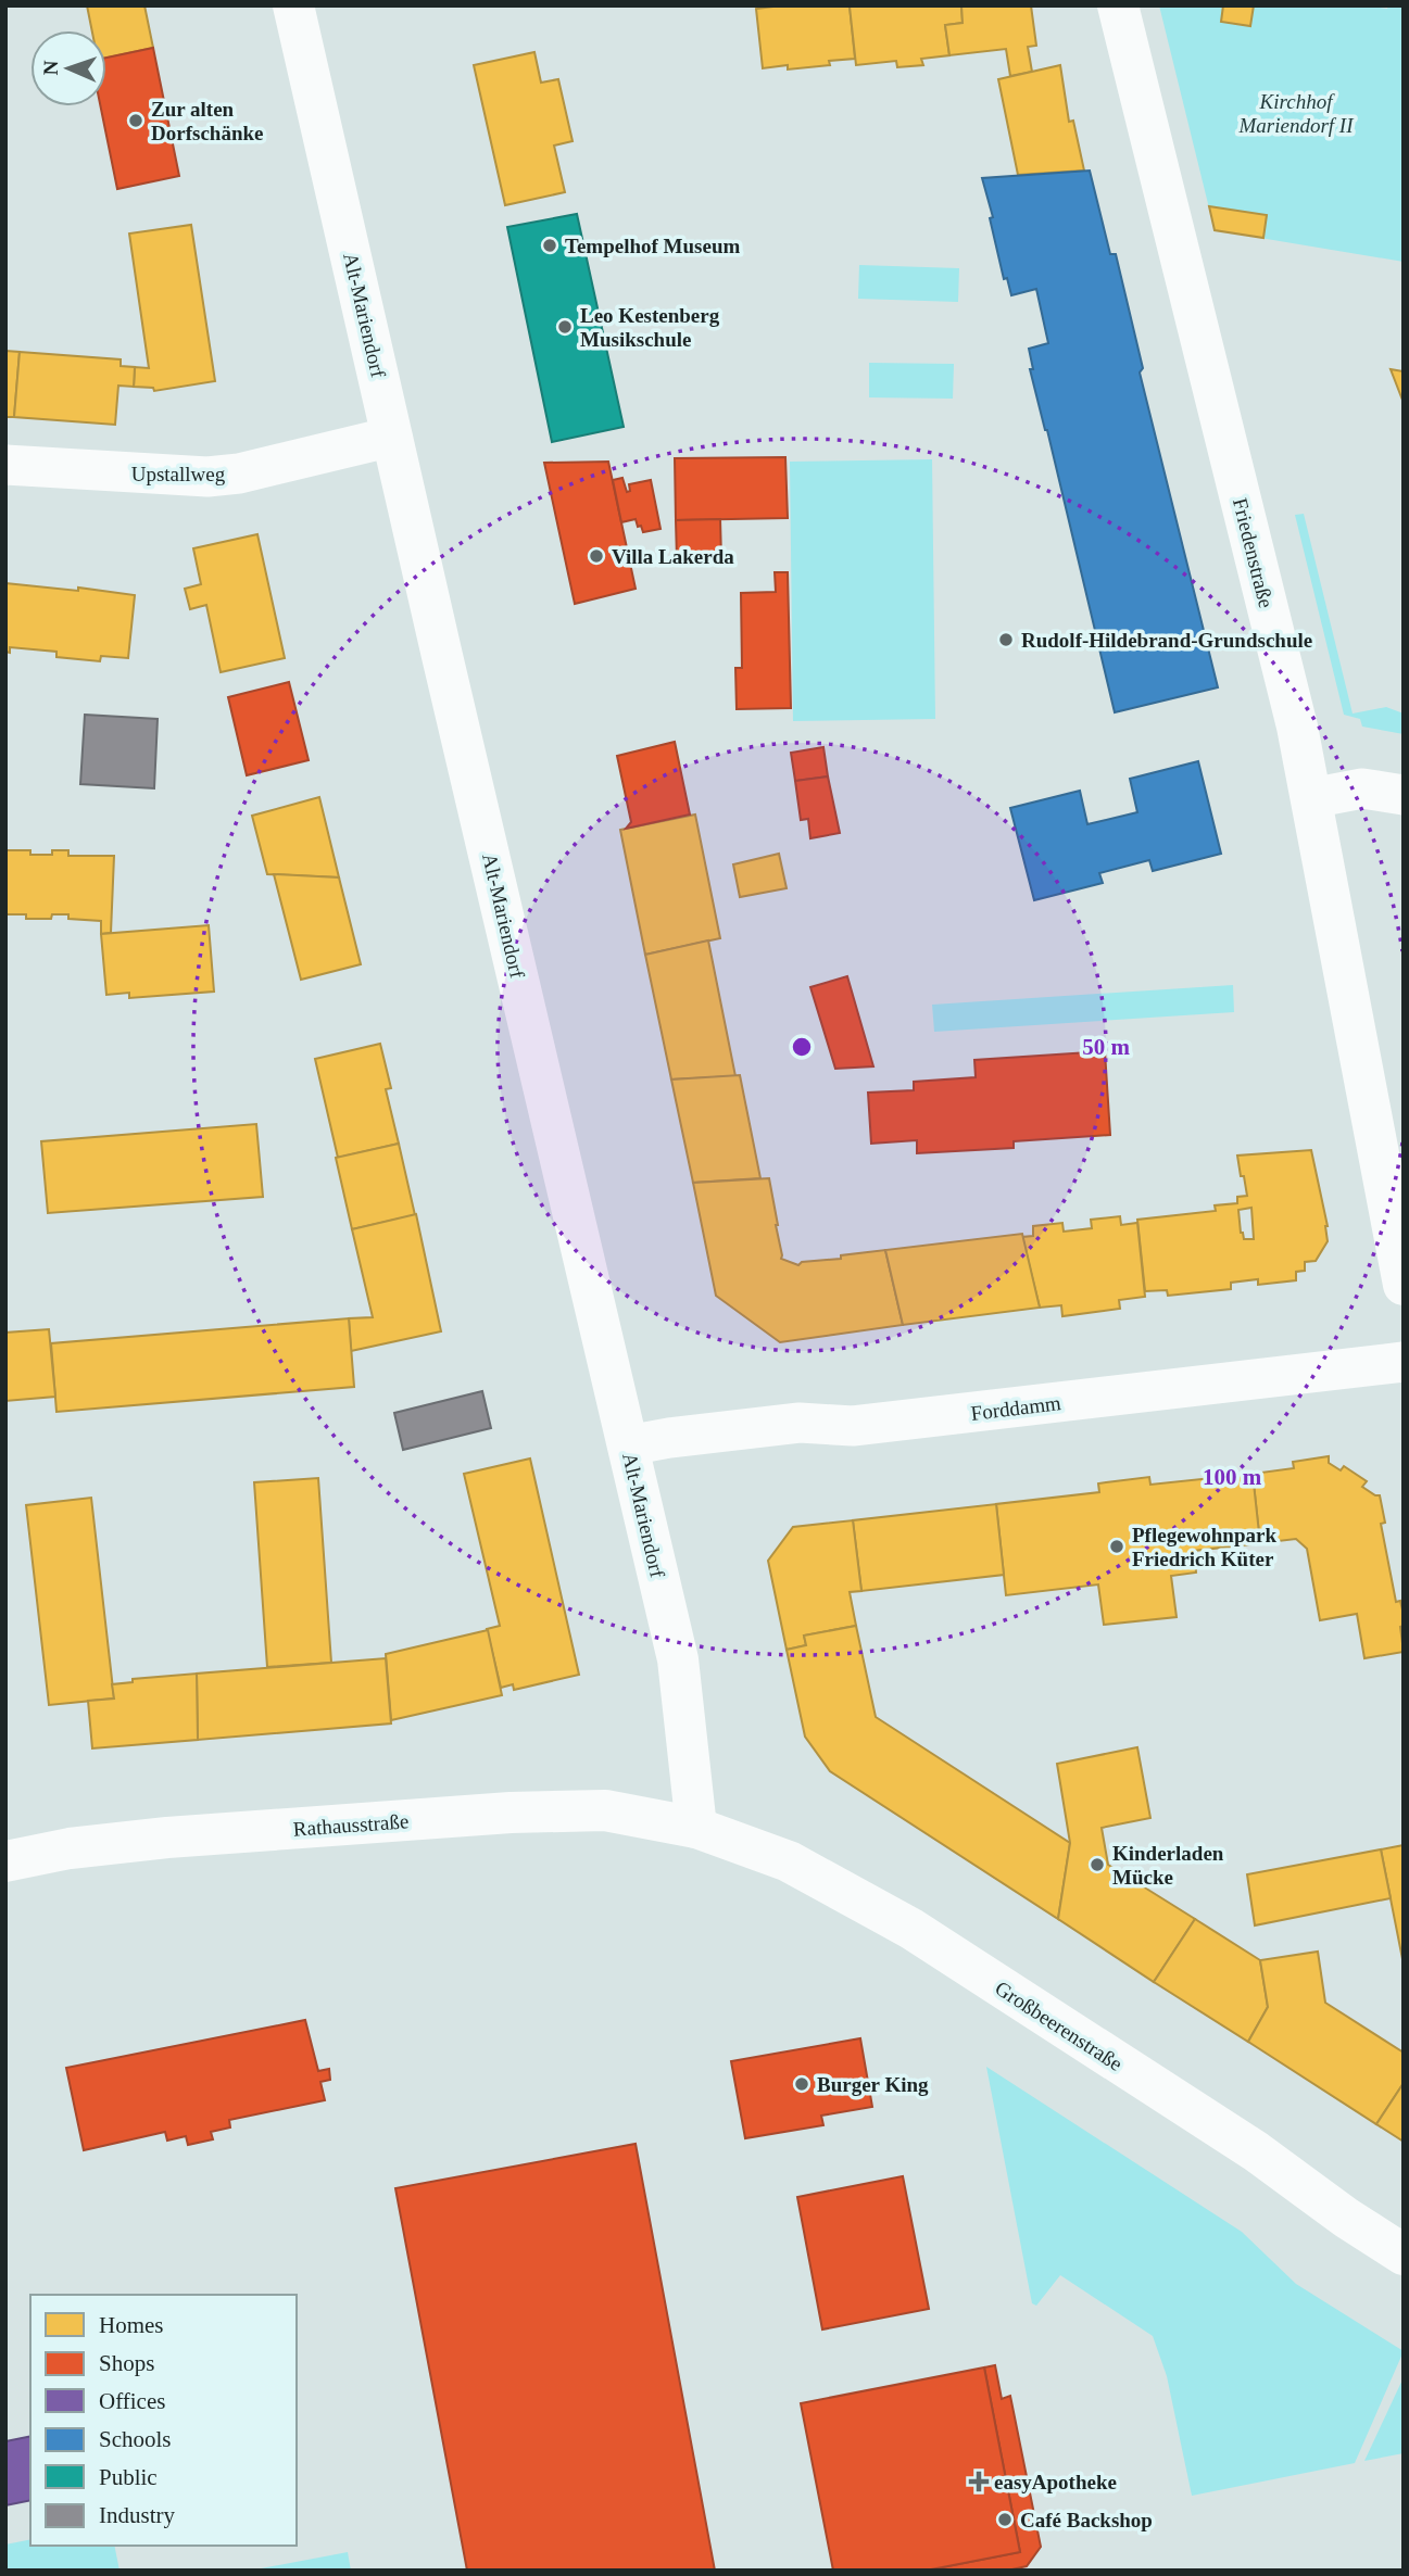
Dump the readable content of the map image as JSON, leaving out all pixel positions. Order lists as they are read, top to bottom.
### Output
{
  "streets": {
    "main road": [
      "Alt-Mariendorf",
      "Friedenstraße",
      "Rathausstraße",
      "Großbeerenstraße"
    ],
    "street": ["Upstallweg", "Forddamm"]
  },
  "crossings": [
    ["Alt-Mariendorf", "Upstallweg"],
    ["Alt-Mariendorf", "Forddamm"],
    ["Alt-Mariendorf", "Rathausstraße"],
    ["Alt-Mariendorf", "Großbeerenstraße"],
    ["Rathausstraße", "Großbeerenstraße"]
  ],
  "parks": ["Kirchhof Mariendorf II"],
  "places": {
    "other": [
      "Zur alten Dorfschänke",
      "Tempelhof Museum",
      "Leo Kestenberg Musikschule",
      "Villa Lakerda",
      "Rudolf-Hildebrand-Grundschule",
      "Pflegewohnpark Friedrich Küter",
      "Kinderladen Mücke",
      "Burger King",
      "Café Backshop"
    ],
    "health": ["easyApotheke"]
  },
  "legend": [
    "Homes",
    "Shops",
    "Offices",
    "Schools",
    "Public",
    "Industry"
  ],
  "north": "left",
  "rings": ["50 m", "100 m"]
}
